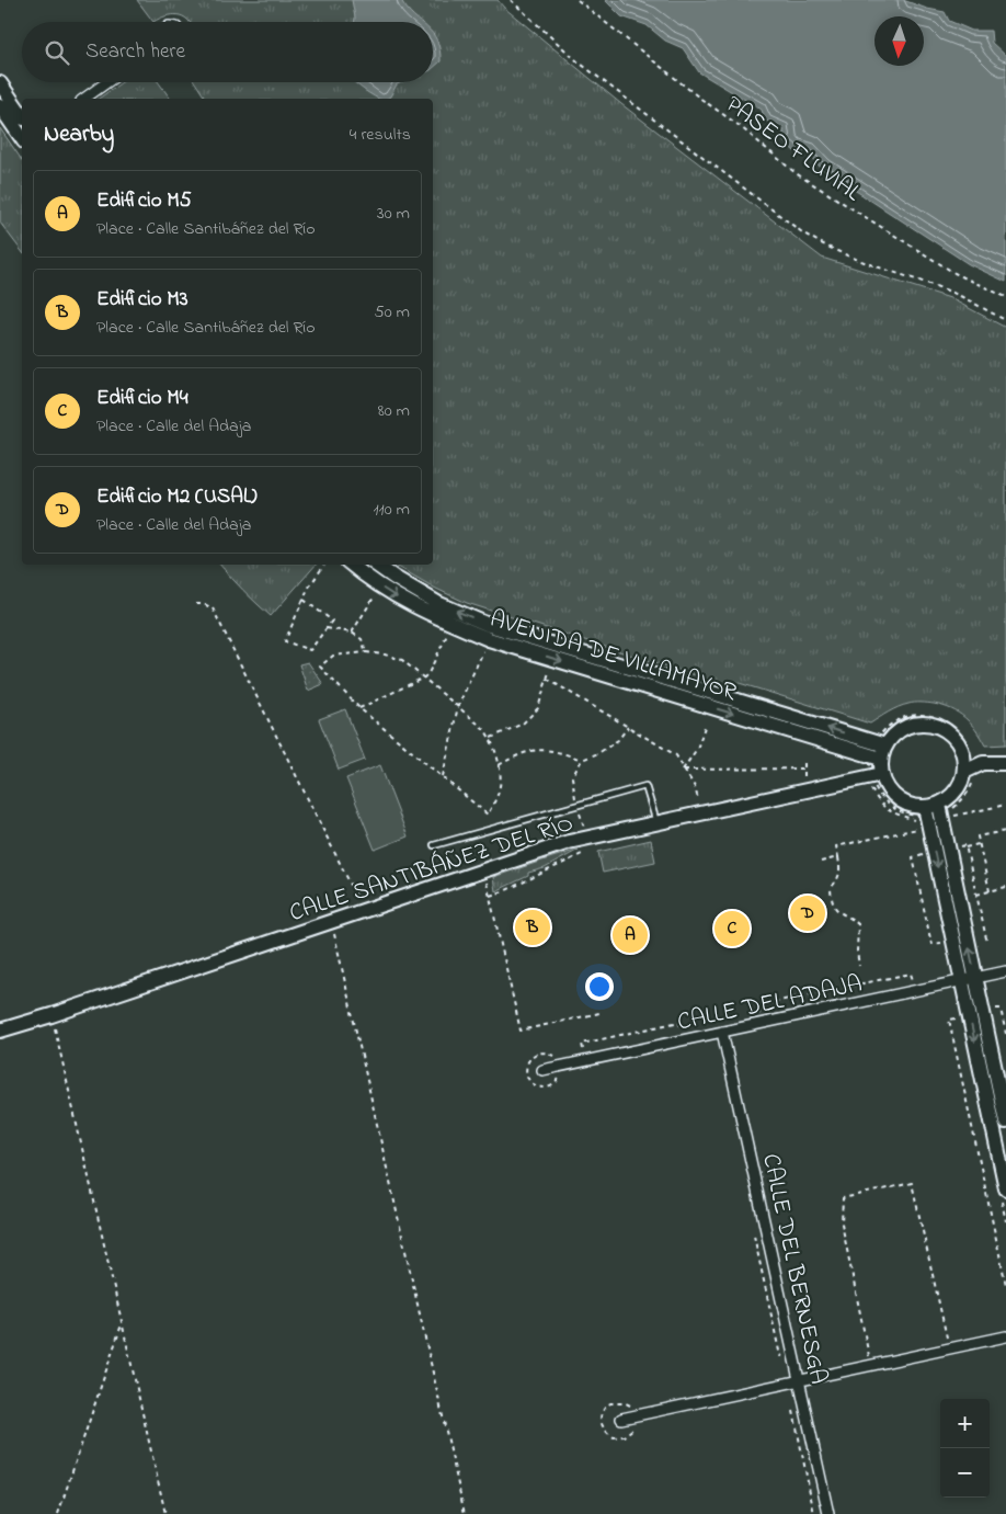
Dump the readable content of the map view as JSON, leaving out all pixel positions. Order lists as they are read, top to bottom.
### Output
{
  "streets": {
    "main road": ["AVENIDA DE VILLAMAYOR", "CALLE SANTIBÁÑEZ DEL RÍO"],
    "street": ["CALLE DEL ADAJA", "CALLE DEL BERNESGA"],
    "path": ["PASEO FLUVIAL"]
  },
  "crossings": [
    ["CALLE DEL ADAJA", "CALLE DEL BERNESGA"]
  ],
  "north": "bottom",
  "page": {
    "search": "Search here",
    "heading": ["Nearby", "4 results"],
    "list": [
      {
        "mark": "A",
        "name": "Edificio M5",
        "note": "Place · Calle Santibáñez del Río",
        "value": "30 m"
      },
      {
        "mark": "B",
        "name": "Edificio M3",
        "note": "Place · Calle Santibáñez del Río",
        "value": "50 m"
      },
      {
        "mark": "C",
        "name": "Edificio M4",
        "note": "Place · Calle del Adaja",
        "value": "80 m"
      },
      {
        "mark": "D",
        "name": "Edificio M2 (USAL)",
        "note": "Place · Calle del Adaja",
        "value": "110 m"
      }
    ],
    "pins": [
      "D",
      "B",
      "C",
      "A"
    ],
    "map_buttons": ["+", "−"]
  }
}
